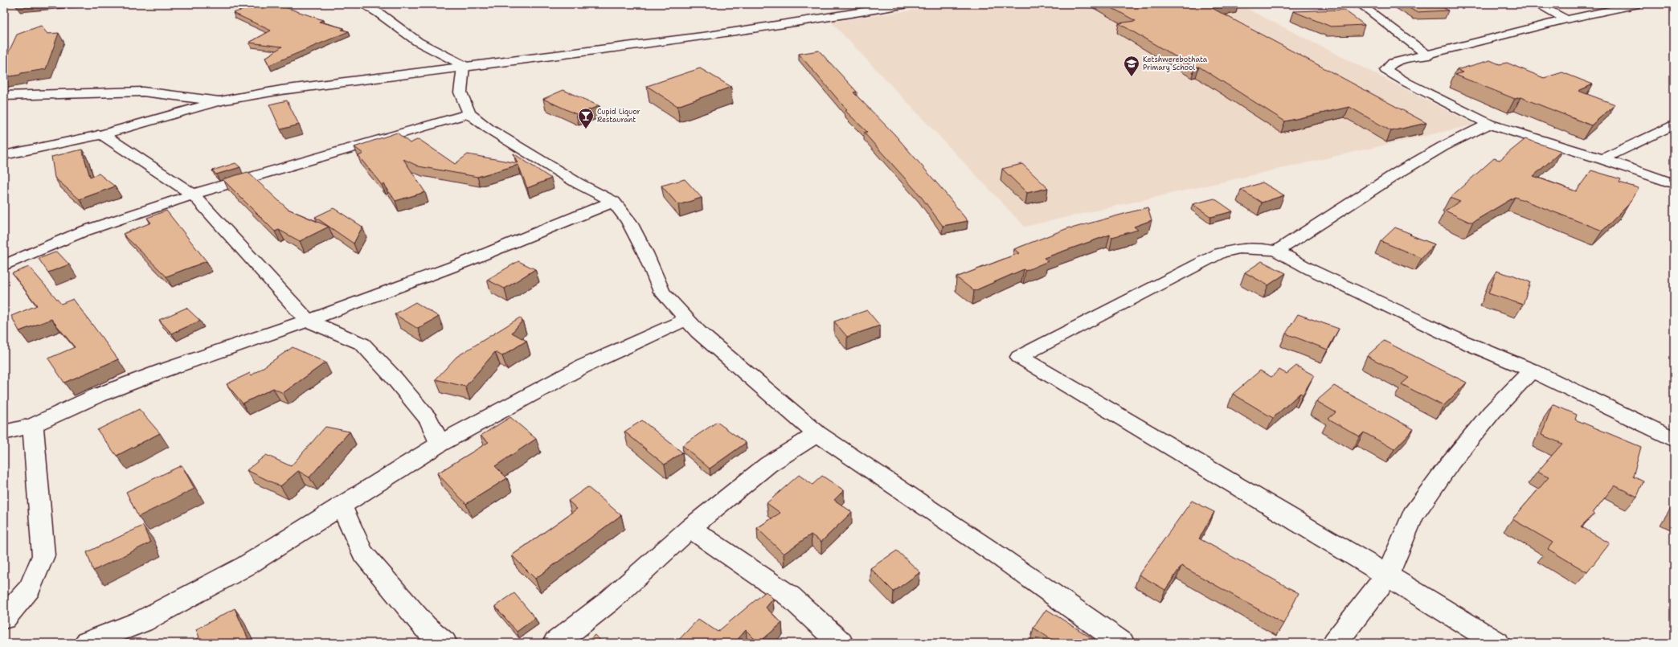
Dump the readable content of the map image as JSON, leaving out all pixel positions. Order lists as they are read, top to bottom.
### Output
{
  "places": {
    "school or university": ["Ketshwerebothata Primary School"],
    "bar": ["Cupid Liquor Restaurant"]
  }
}
